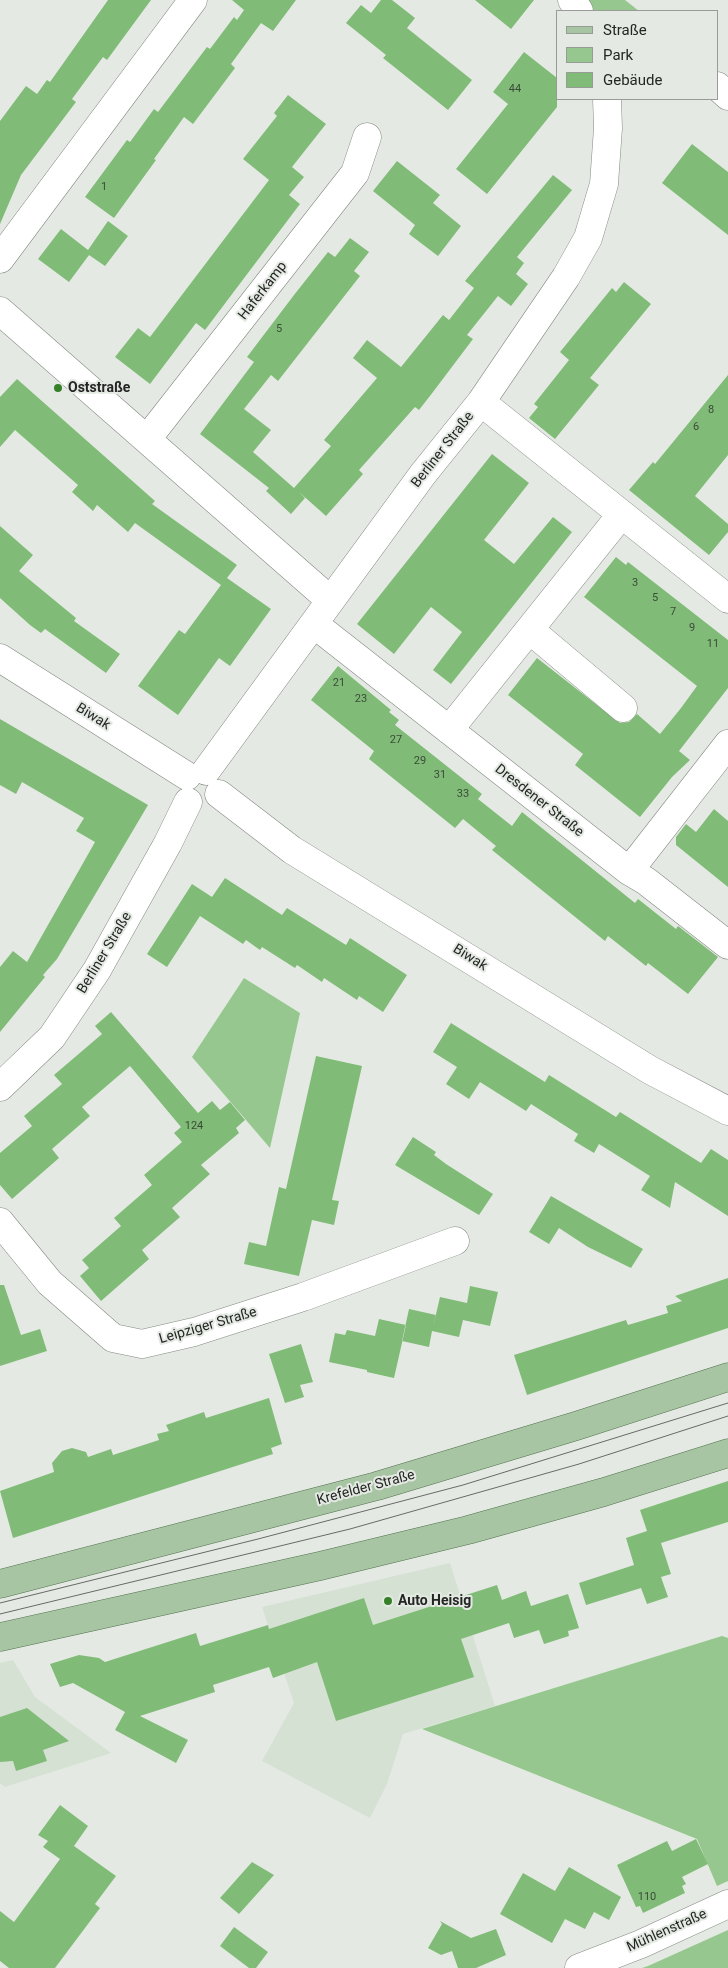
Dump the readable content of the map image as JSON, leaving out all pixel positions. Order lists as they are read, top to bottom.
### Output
{
  "streets": {
    "main road": ["Krefelder Straße"],
    "street": [
      "Haferkamp",
      "Berliner Straße",
      "Biwak",
      "Dresdener Straße",
      "Leipziger Straße",
      "Mühlenstraße"
    ]
  },
  "crossings": [
    ["Berliner Straße", "Biwak"],
    ["Berliner Straße", "Dresdener Straße"]
  ],
  "places": ["Oststraße", "Auto Heisig"],
  "house_numbers": [
    "44",
    "1",
    "5",
    "8",
    "6",
    "3",
    "5",
    "7",
    "9",
    "11",
    "21",
    "23",
    "27",
    "29",
    "31",
    "33",
    "124",
    "110"
  ],
  "legend": ["Straße", "Park", "Gebäude"]
}
